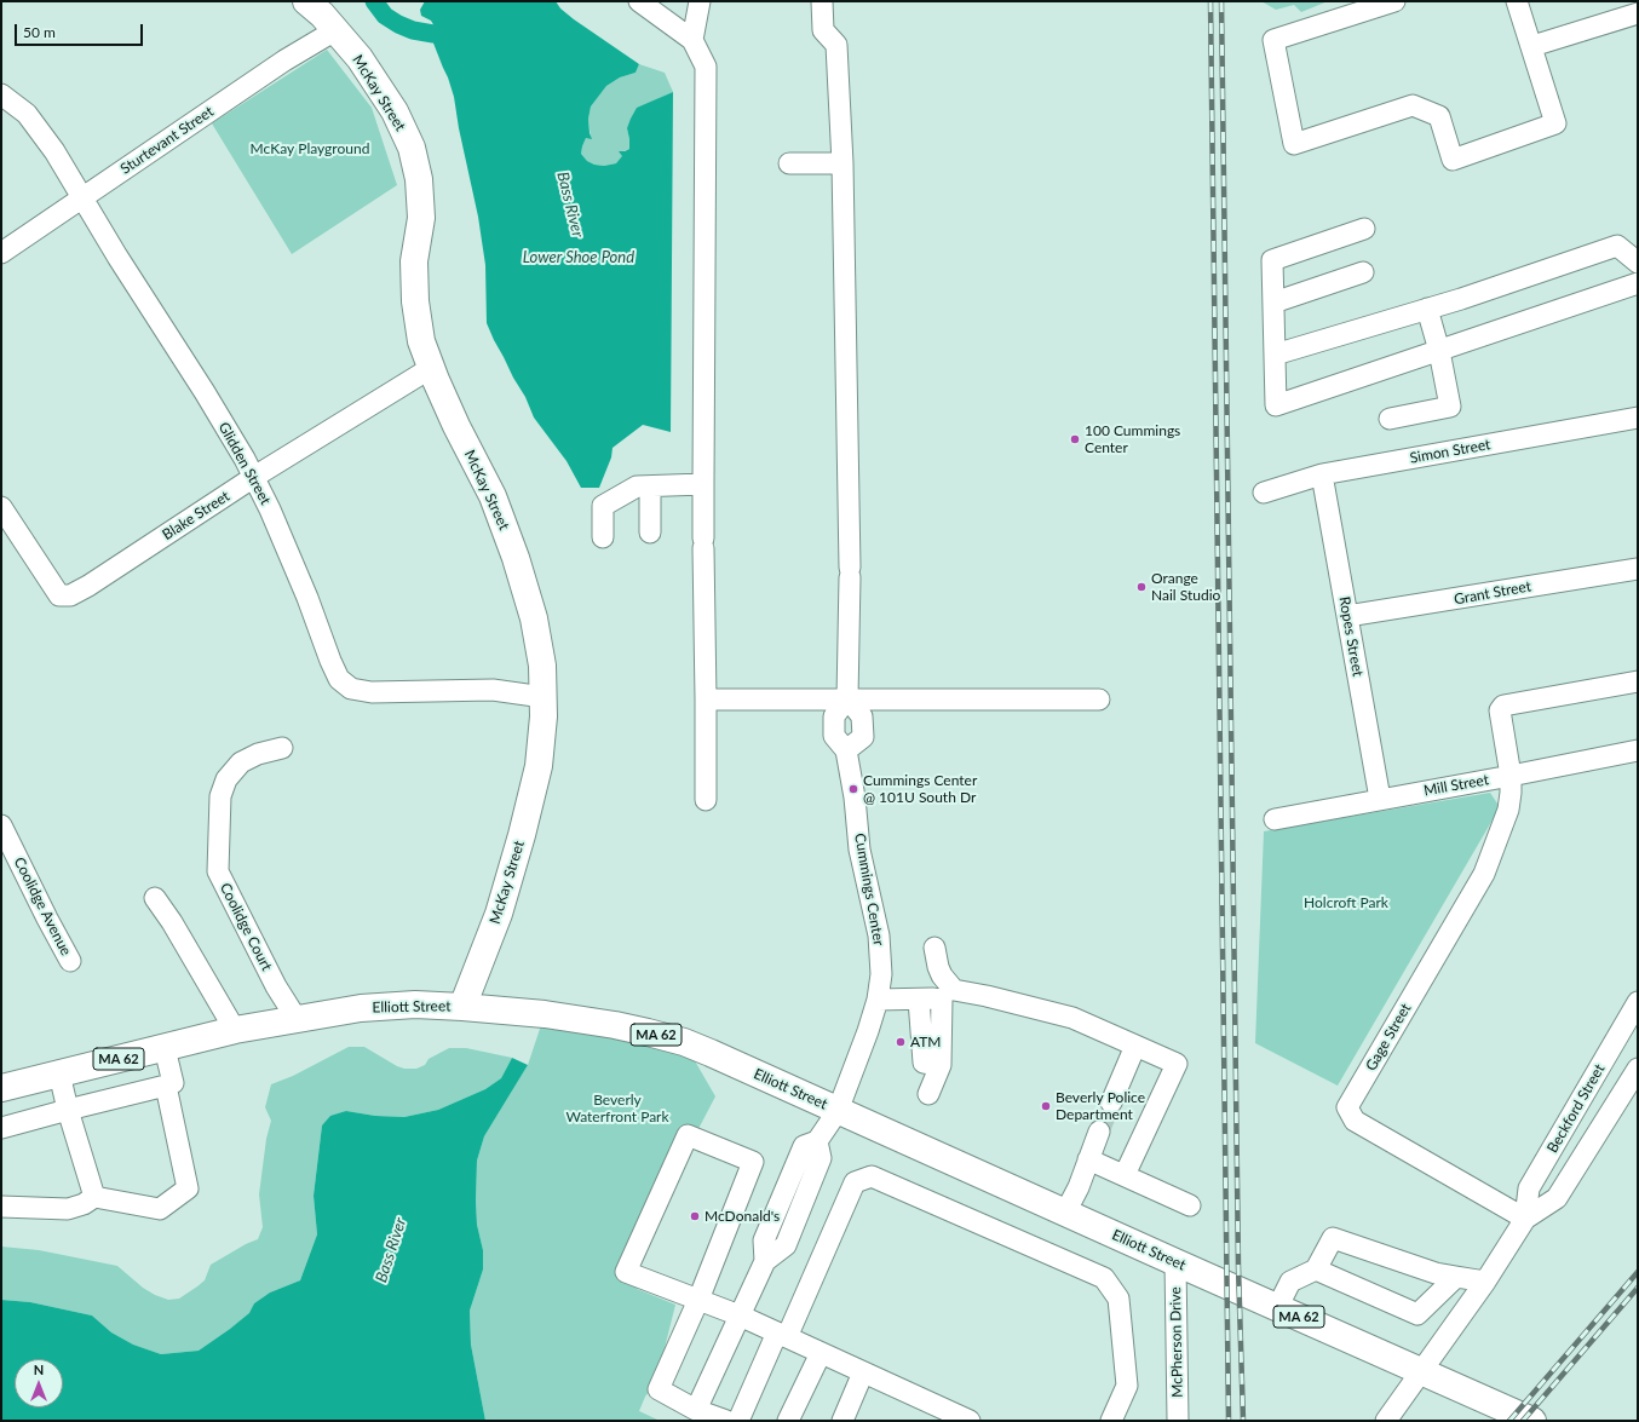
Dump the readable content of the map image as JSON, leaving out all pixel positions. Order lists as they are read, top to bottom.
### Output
{
  "streets": {
    "main road": ["McKay Street", "Elliott Street", "MA 62"],
    "street": [
      "Sturtevant Street",
      "Simon Street",
      "Glidden Street",
      "Blake Street",
      "Grant Street",
      "Ropes Street",
      "Mill Street",
      "Cummings Center",
      "Coolidge Avenue",
      "Coolidge Court",
      "Gage Street",
      "Beckford Street",
      "McPherson Drive"
    ]
  },
  "crossings": [
    ["McKay Street", "Sturtevant Street"],
    ["McKay Street", "Glidden Street"],
    ["McKay Street", "Blake Street"],
    ["McKay Street", "Elliott Street"],
    ["Sturtevant Street", "Glidden Street"],
    ["Simon Street", "Ropes Street"],
    ["Glidden Street", "Blake Street"],
    ["Grant Street", "Ropes Street"],
    ["Ropes Street", "Mill Street"],
    ["Mill Street", "Gage Street"],
    ["Cummings Center", "Elliott Street"],
    ["Coolidge Court", "Elliott Street"],
    ["Elliott Street", "Beckford Street"],
    ["Elliott Street", "McPherson Drive"],
    ["Gage Street", "Beckford Street"]
  ],
  "water": ["Bass River", "Lower Shoe Pond"],
  "parks": ["McKay Playground", "Holcroft Park", "Beverly Waterfront Park"],
  "places": [
    "100 Cummings Center",
    "Orange Nail Studio",
    "Cummings Center @ 101U South Dr",
    "ATM",
    "Beverly Police Department",
    "McDonald's"
  ],
  "scale_bar": "50 m",
  "north": "top"
}
